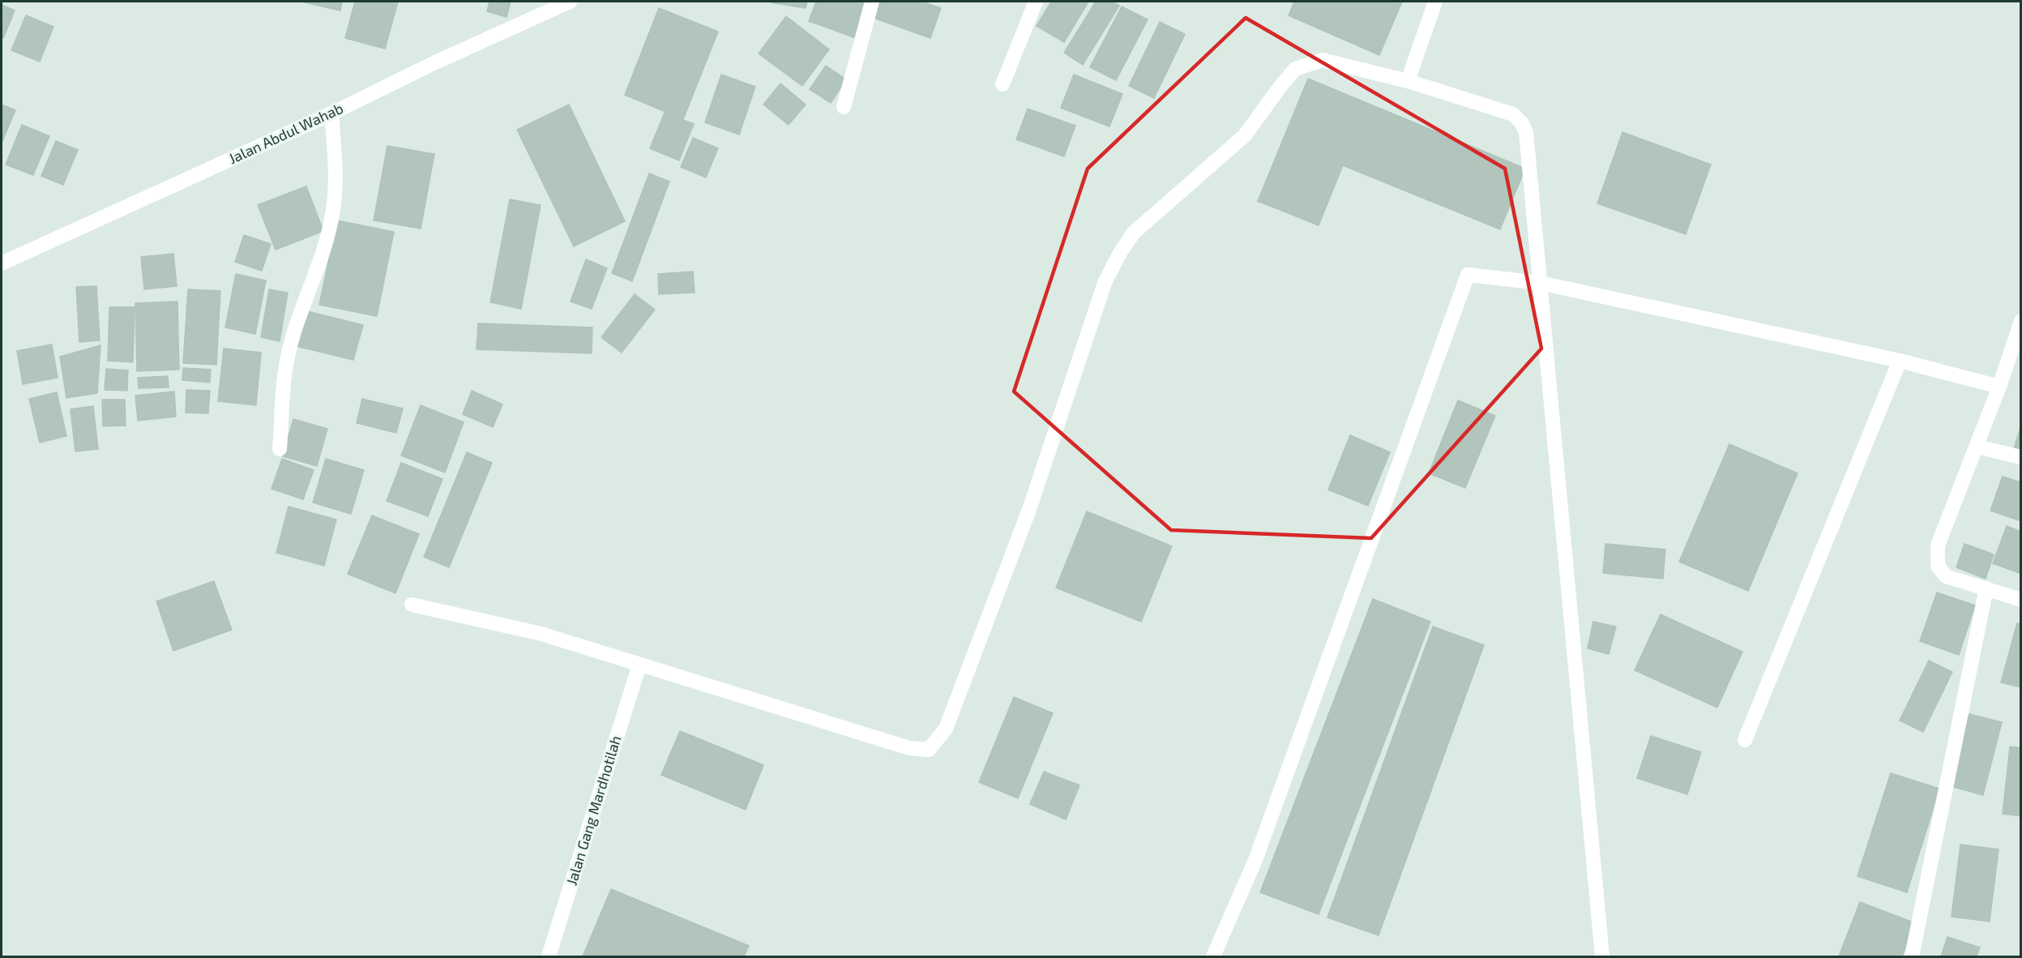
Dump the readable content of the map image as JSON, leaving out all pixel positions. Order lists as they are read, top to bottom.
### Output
{
  "streets": {
    "street": ["Jalan Abdul Wahab", "Jalan Gang Mardhotilah"]
  }
}
